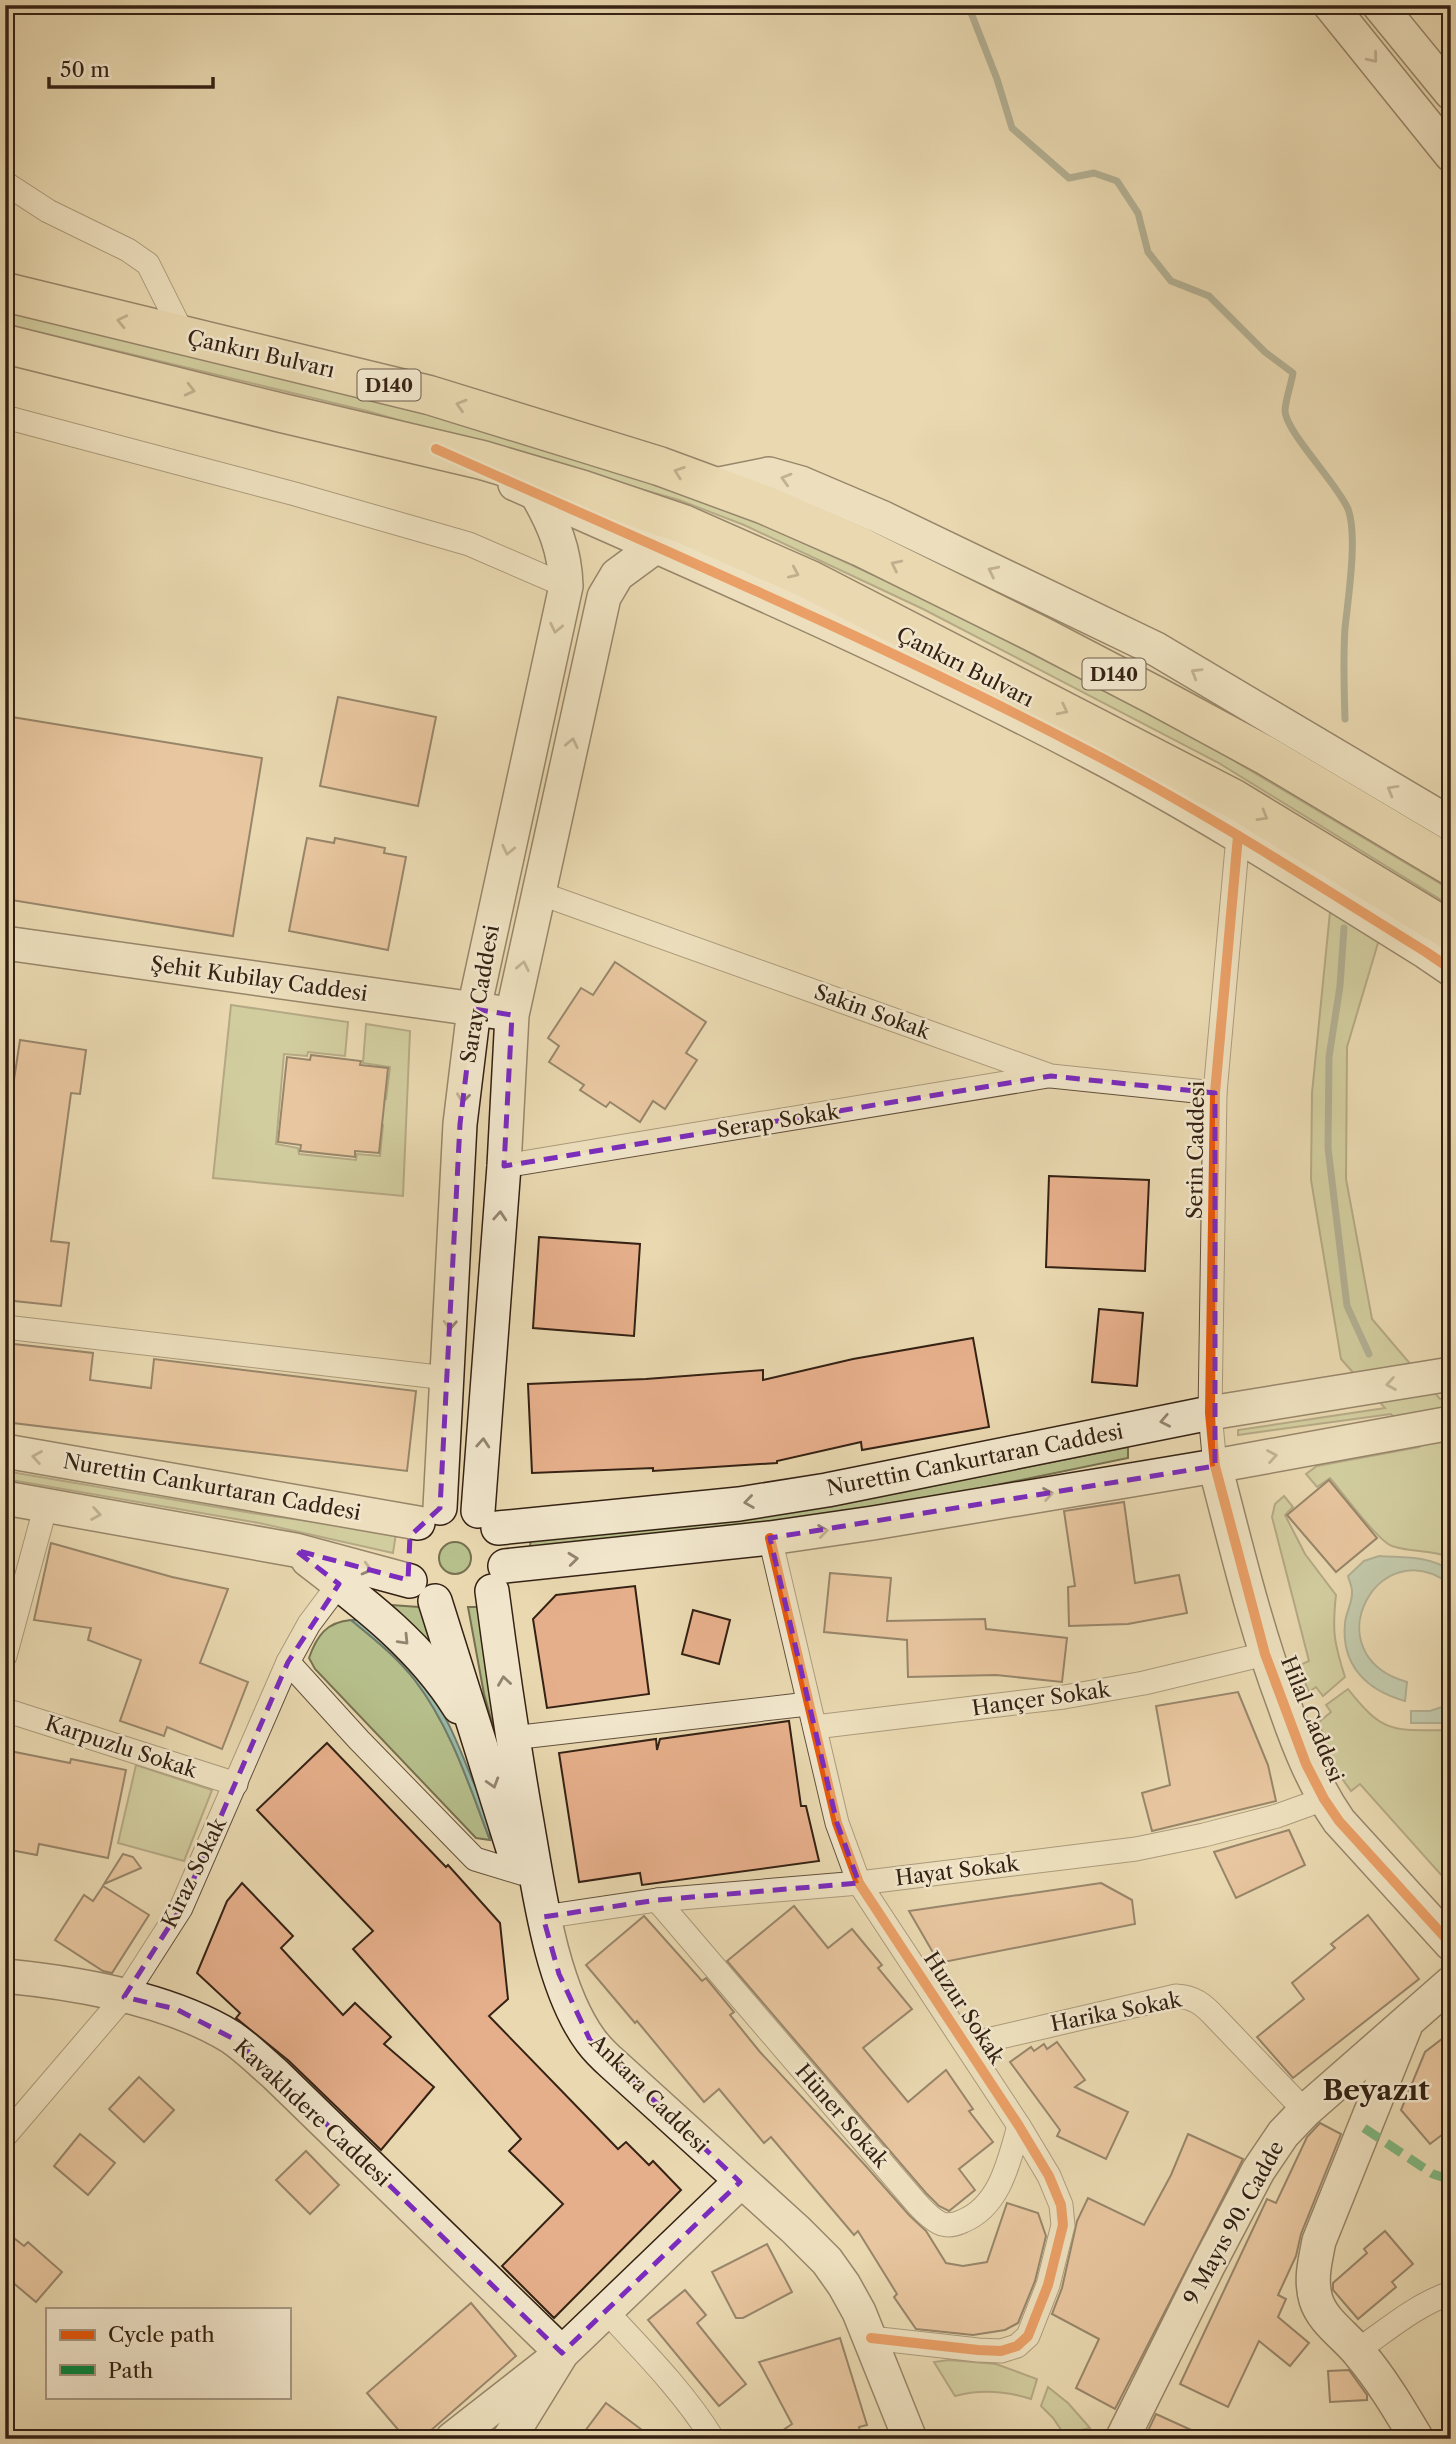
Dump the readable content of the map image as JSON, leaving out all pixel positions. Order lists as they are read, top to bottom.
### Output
{
  "streets": {
    "highway": ["Çankırı Bulvarı", "D140"],
    "street": [
      "Şehit Kubilay Caddesi",
      "Saray Caddesi",
      "Sakin Sokak",
      "Serap Sokak",
      "Serin Caddesi",
      "Nurettin Cankurtaran Caddesi",
      "Hançer Sokak",
      "Hilal Caddesi",
      "Karpuzlu Sokak",
      "Hayat Sokak",
      "Kiraz Sokak",
      "Huzur Sokak",
      "Harika Sokak",
      "Ankara Caddesi",
      "Kavaklıdere Caddesi",
      "Hüner Sokak",
      "9 Mayıs 90. Cadde"
    ]
  },
  "crossings": [
    ["Çankırı Bulvarı", "Saray Caddesi"],
    ["Çankırı Bulvarı", "Serin Caddesi"],
    ["Şehit Kubilay Caddesi", "Saray Caddesi"],
    ["Saray Caddesi", "Sakin Sokak"],
    ["Saray Caddesi", "Serap Sokak"],
    ["Saray Caddesi", "Nurettin Cankurtaran Caddesi"],
    ["Saray Caddesi", "Ankara Caddesi"],
    ["Sakin Sokak", "Serap Sokak"],
    ["Sakin Sokak", "Serin Caddesi"],
    ["Serin Caddesi", "Nurettin Cankurtaran Caddesi"],
    ["Serin Caddesi", "Hilal Caddesi"],
    ["Nurettin Cankurtaran Caddesi", "Hilal Caddesi"],
    ["Nurettin Cankurtaran Caddesi", "Huzur Sokak"],
    ["Nurettin Cankurtaran Caddesi", "Ankara Caddesi"],
    ["Hançer Sokak", "Hilal Caddesi"],
    ["Hançer Sokak", "Huzur Sokak"],
    ["Hilal Caddesi", "Hayat Sokak"],
    ["Karpuzlu Sokak", "Kiraz Sokak"],
    ["Hayat Sokak", "Huzur Sokak"],
    ["Hayat Sokak", "Ankara Caddesi"],
    ["Hayat Sokak", "Hüner Sokak"],
    ["Kiraz Sokak", "Ankara Caddesi"],
    ["Kiraz Sokak", "Kavaklıdere Caddesi"],
    ["Huzur Sokak", "Harika Sokak"],
    ["Huzur Sokak", "Ankara Caddesi"],
    ["Huzur Sokak", "Hüner Sokak"],
    ["Harika Sokak", "9 Mayıs 90. Cadde"]
  ],
  "districts": ["Beyazıt"],
  "legend": ["Cycle path", "Path"],
  "scale_bar": "50 m"
}
